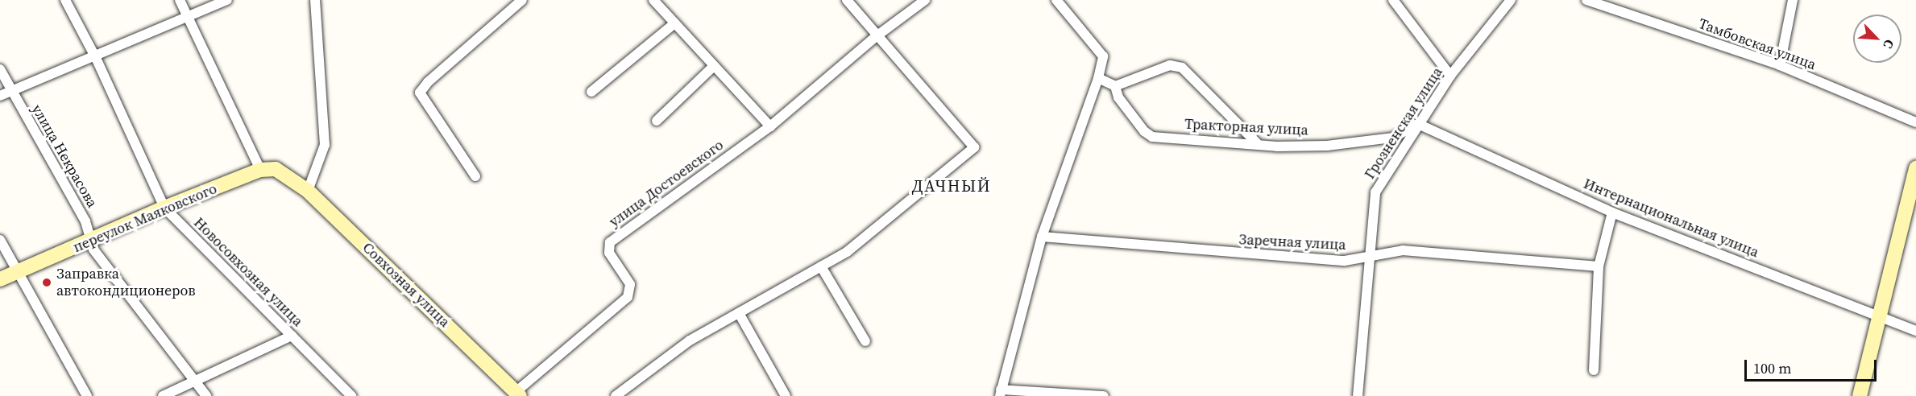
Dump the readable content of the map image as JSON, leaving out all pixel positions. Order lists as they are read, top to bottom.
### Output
{
  "streets": {
    "street": [
      "Тамбовская улица",
      "Грозненская улица",
      "Тракторная улица",
      "улица Некрасова",
      "улица Достоевского",
      "переулок Маяковского",
      "Интернациональная улица",
      "Заречная улица",
      "Новосовхозная улица",
      "Совхозная улица"
    ]
  },
  "crossings": [
    ["Грозненская улица", "Тракторная улица"],
    ["Грозненская улица", "Интернациональная улица"],
    ["Грозненская улица", "Заречная улица"],
    ["Тракторная улица", "Интернациональная улица"],
    ["улица Некрасова", "переулок Маяковского"],
    ["улица Достоевского", "Совхозная улица"],
    ["переулок Маяковского", "Новосовхозная улица"],
    ["переулок Маяковского", "Совхозная улица"]
  ],
  "districts": ["ДАЧНЫЙ"],
  "places": ["Заправка автокондиционеров"],
  "scale_bar": "100 m",
  "north": "bottom right"
}
